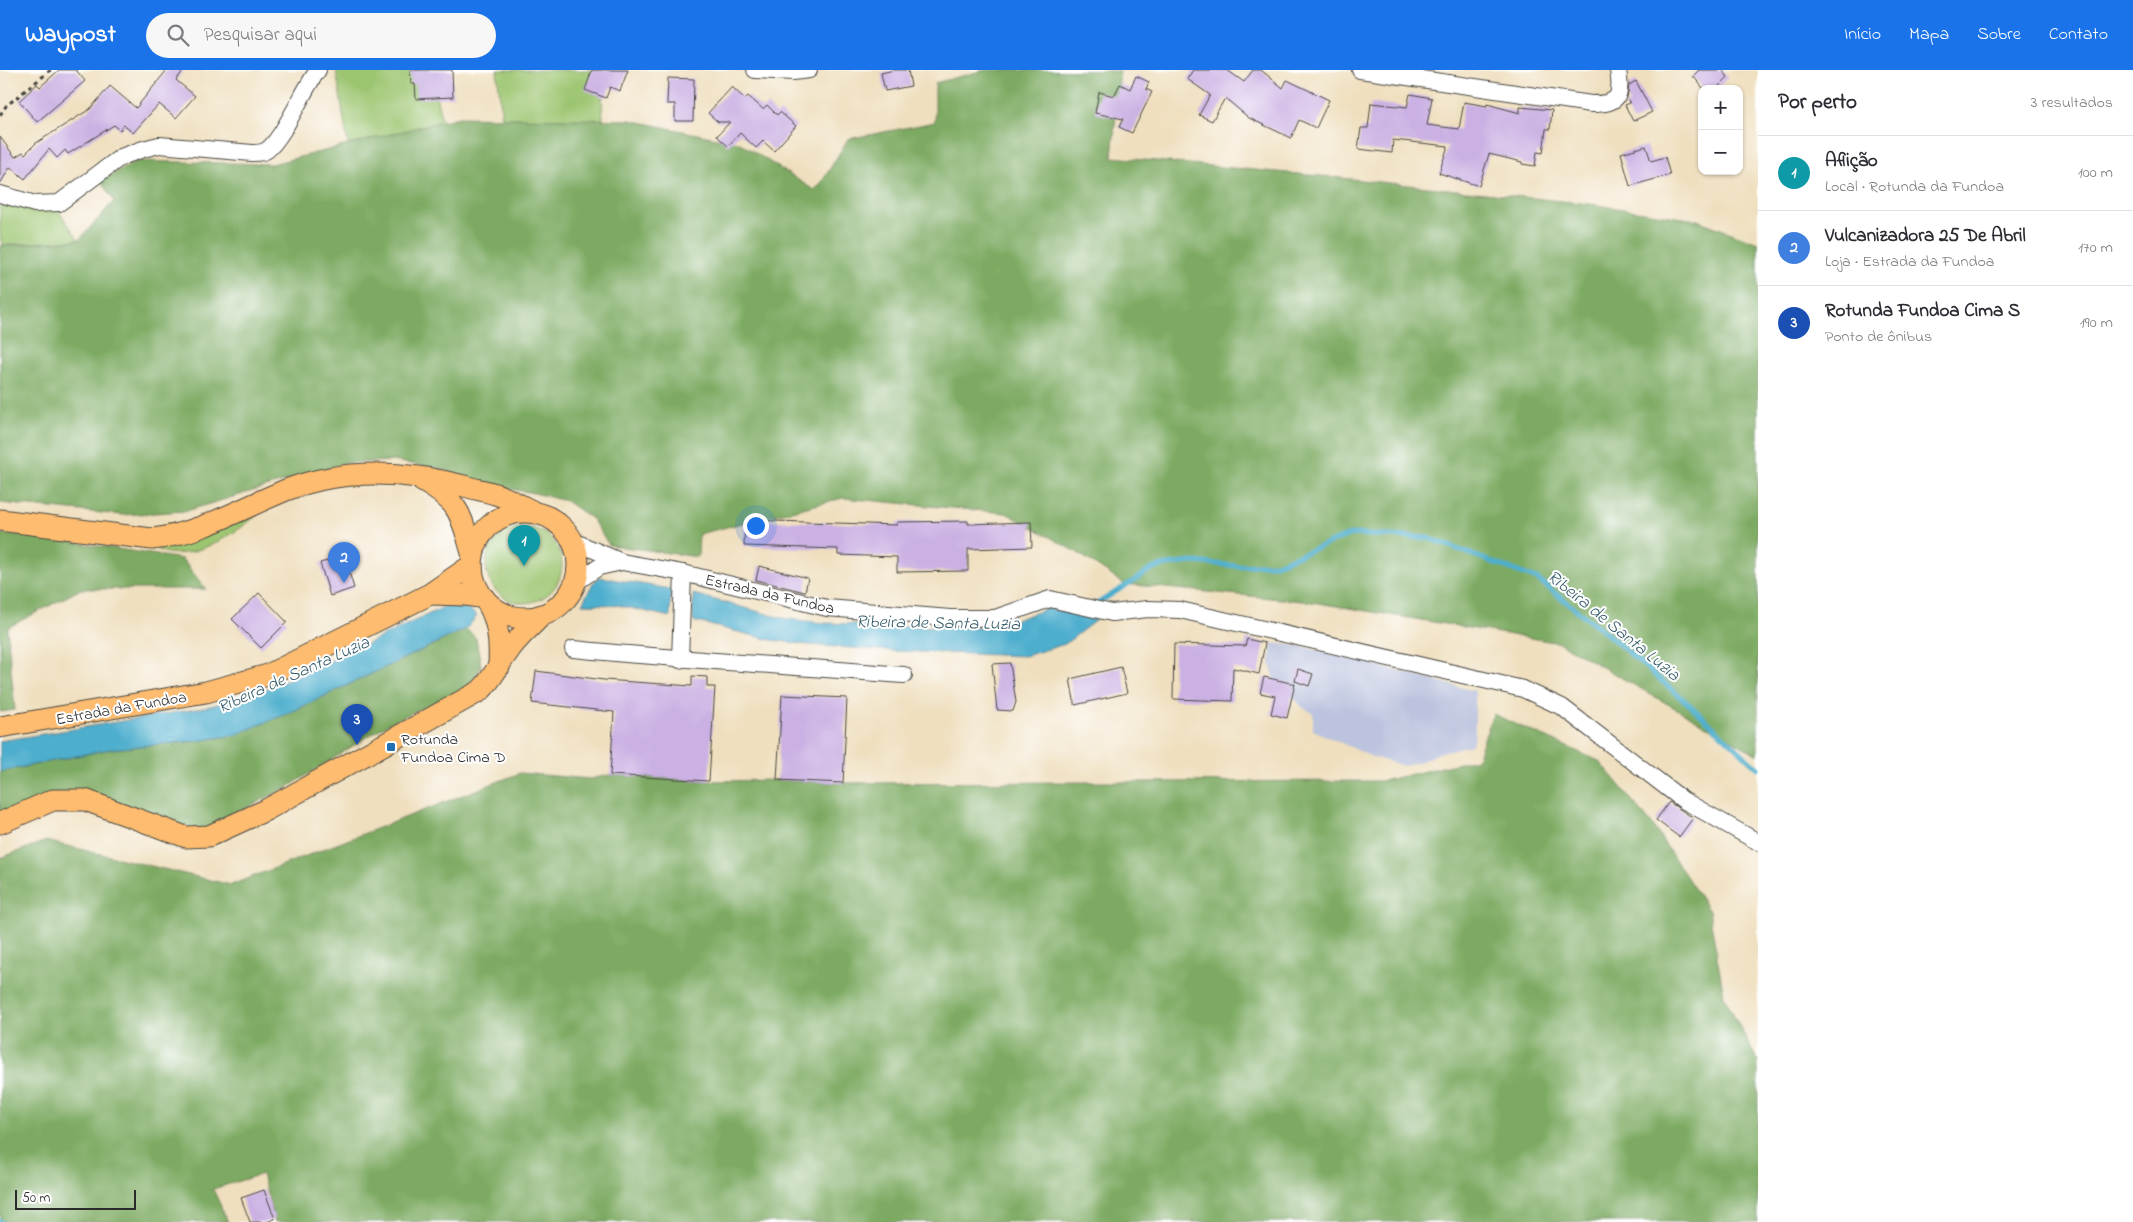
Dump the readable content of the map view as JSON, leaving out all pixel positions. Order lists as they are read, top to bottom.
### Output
{
  "streets": {
    "main road": ["Estrada da Fundoa"]
  },
  "water": ["Ribeira de Santa Luzia"],
  "places": {
    "transit": ["Rotunda Fundoa Cima D"]
  },
  "scale_bar": "50 m",
  "page": {
    "header": "Waypost",
    "search": "Pesquisar aqui",
    "nav": [
      "Início",
      "Mapa",
      "Sobre",
      "Contato"
    ],
    "heading": ["Por perto", "3 resultados"],
    "map_buttons": ["+", "−"],
    "list": [
      {
        "mark": "1",
        "name": "Aflição",
        "note": "Local · Rotunda da Fundoa",
        "value": "100 m"
      },
      {
        "mark": "2",
        "name": "Vulcanizadora 25 De Abril",
        "note": "Loja · Estrada da Fundoa",
        "value": "170 m"
      },
      {
        "mark": "3",
        "name": "Rotunda Fundoa Cima S",
        "note": "Ponto de ônibus",
        "value": "190 m"
      }
    ],
    "pins": ["1", "2", "3"],
    "scale": "50 m"
  }
}
